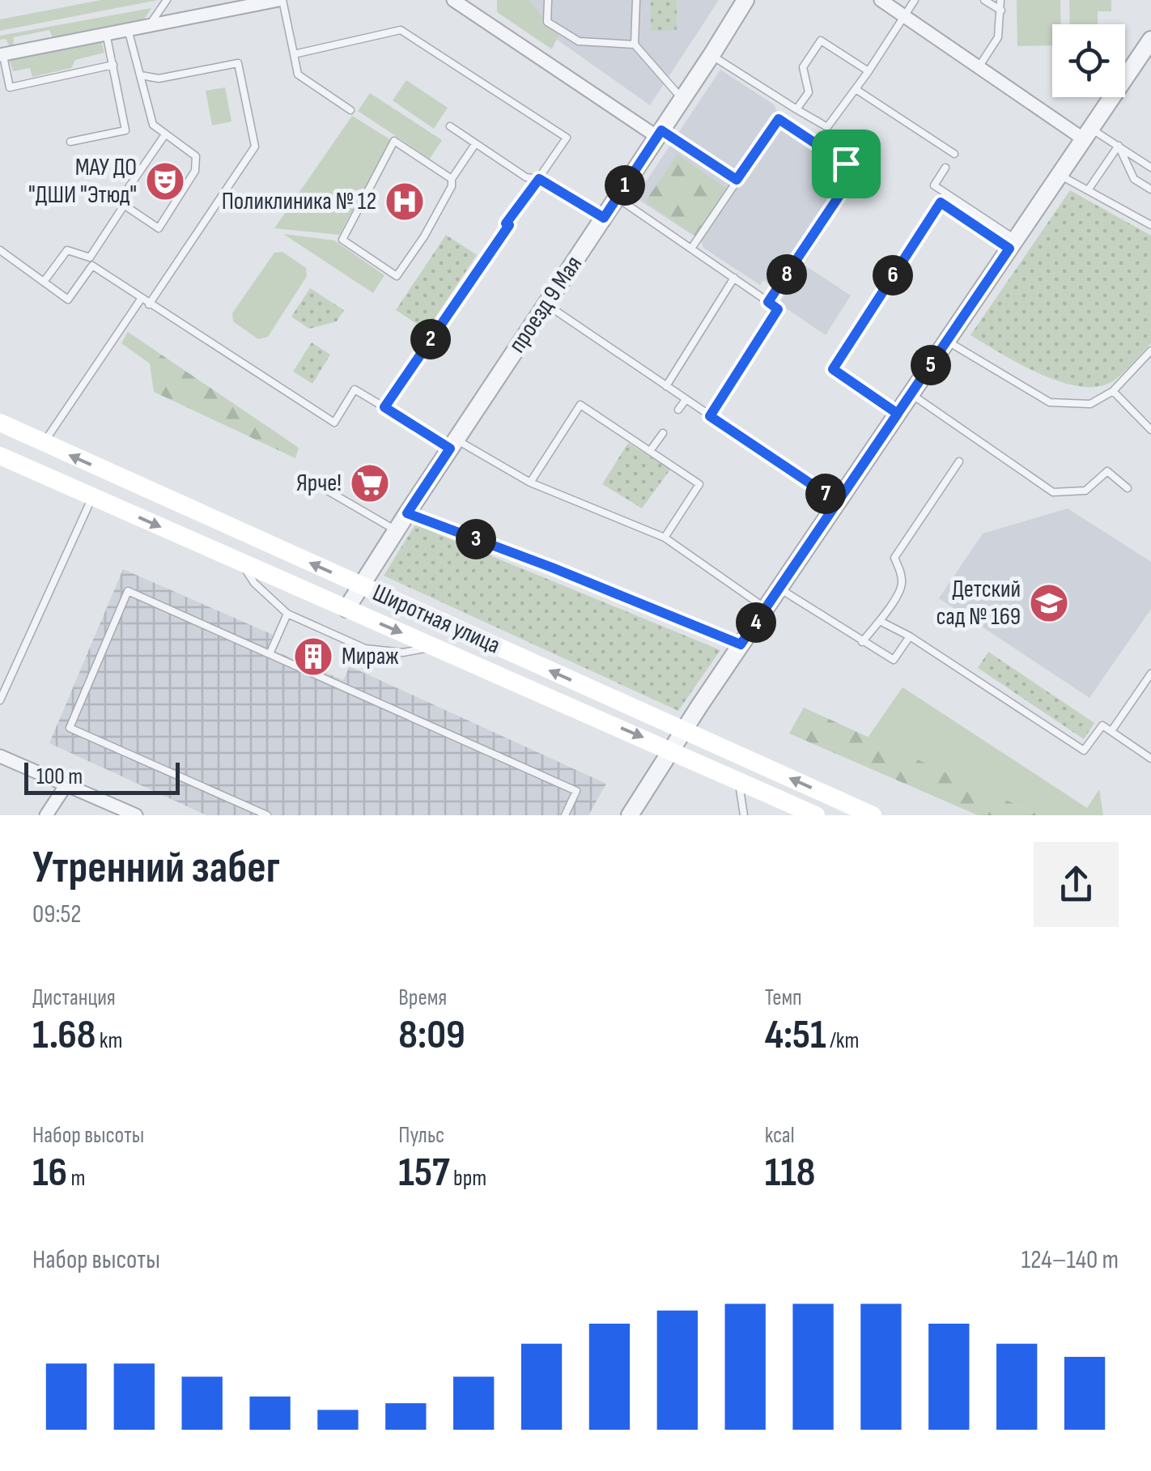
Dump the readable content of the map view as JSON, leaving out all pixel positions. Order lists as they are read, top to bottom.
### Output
{
  "streets": {
    "main road": ["Широтная улица"],
    "street": ["проезд 9 Мая"]
  },
  "crossings": [
    ["проезд 9 Мая", "Широтная улица"]
  ],
  "places": {
    "theatre": ["МАУ ДО \"ДШИ \"Этюд\""],
    "hospital": ["Поликлиника № 12"],
    "supermarket": ["Ярче!"],
    "school or university": ["Детский сад № 169"],
    "building": ["Мираж"]
  },
  "scale_bar": "100 m",
  "page": {
    "pins": [
      "1",
      "8",
      "6",
      "2",
      "5",
      "7",
      "3",
      "4"
    ],
    "scale": "100 m",
    "heading": ["Утренний забег", "09:52"],
    "stats": [
      ["Дистанция", "1.68 km"],
      ["Время", "8:09"],
      ["Темп", "4:51 /km"],
      ["Набор высоты", "16 m"],
      ["Пульс", "157 bpm"],
      ["kcal", "118"]
    ],
    "chart": ["Набор высоты", "124–140 m"]
  }
}
